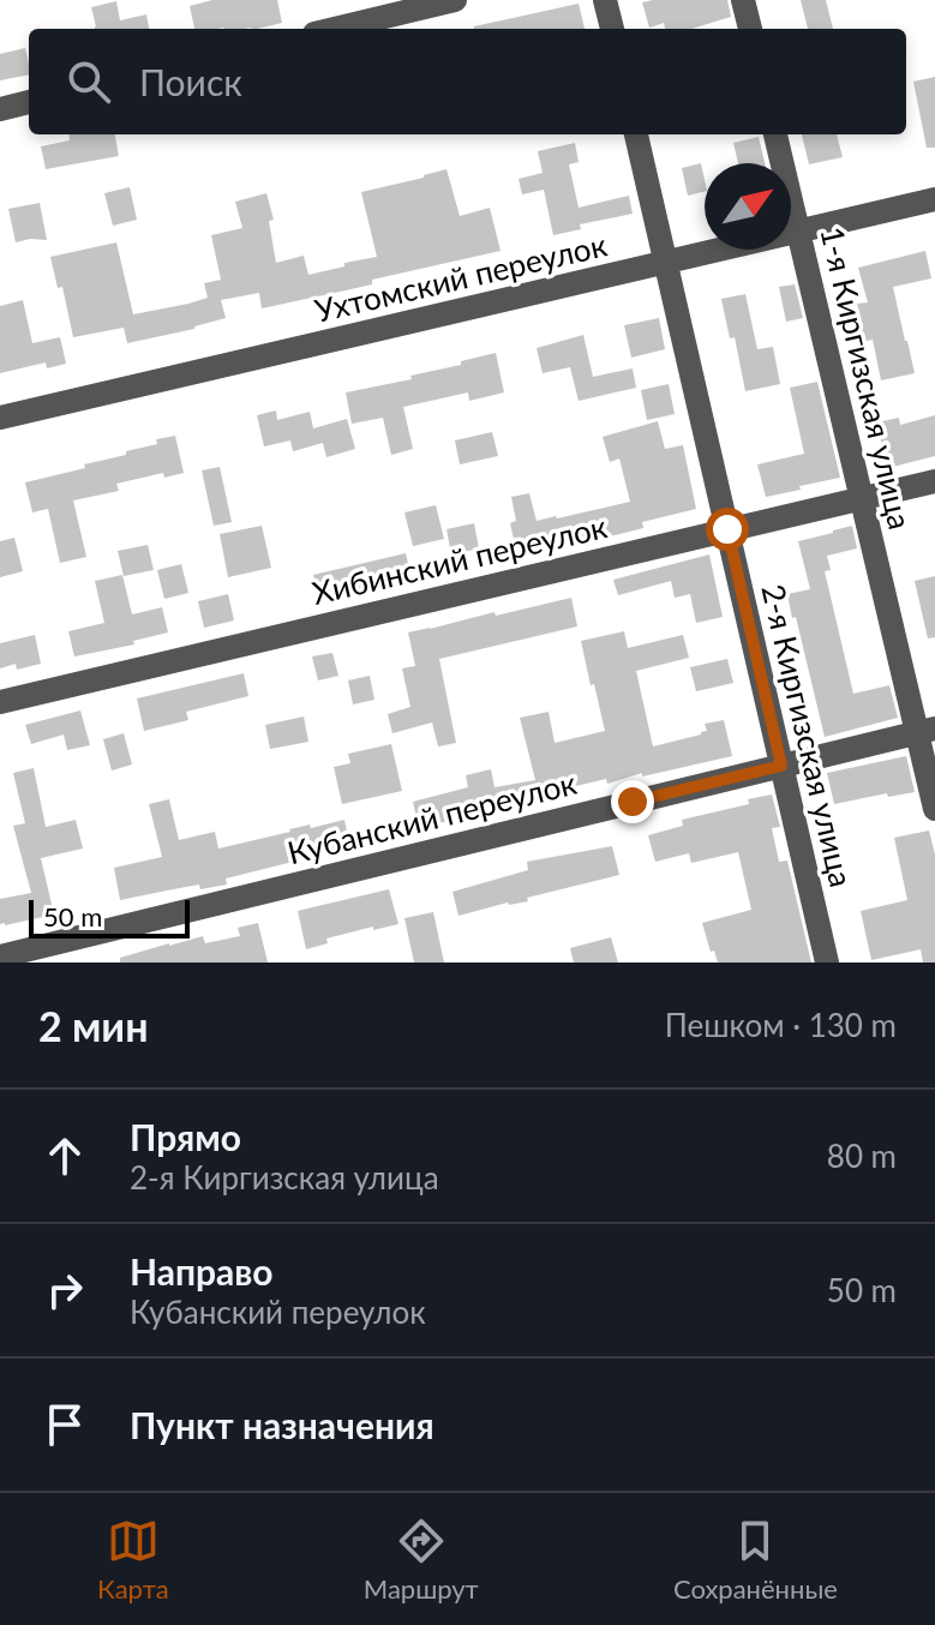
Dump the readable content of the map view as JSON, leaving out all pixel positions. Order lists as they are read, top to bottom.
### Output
{
  "streets": {
    "street": [
      "Ухтомский переулок",
      "1-я Киргизская улица",
      "Хибинский переулок",
      "2-я Киргизская улица",
      "Кубанский переулок"
    ]
  },
  "crossings": [
    ["Ухтомский переулок", "1-я Киргизская улица"],
    ["Ухтомский переулок", "2-я Киргизская улица"],
    ["1-я Киргизская улица", "Хибинский переулок"],
    ["1-я Киргизская улица", "Кубанский переулок"],
    ["Хибинский переулок", "2-я Киргизская улица"],
    ["2-я Киргизская улица", "Кубанский переулок"]
  ],
  "scale_bar": "50 m",
  "north": "top right",
  "page": {
    "search": "Поиск",
    "scale": "50 m",
    "heading": ["2 мин", "Пешком · 130 m"],
    "list": [
      ["Прямо", "2-я Киргизская улица", "80 m"],
      ["Направо", "Кубанский переулок", "50 m"],
      "Пункт назначения"
    ],
    "nav": ["Карта", "Маршрут", "Сохранённые"]
  }
}
